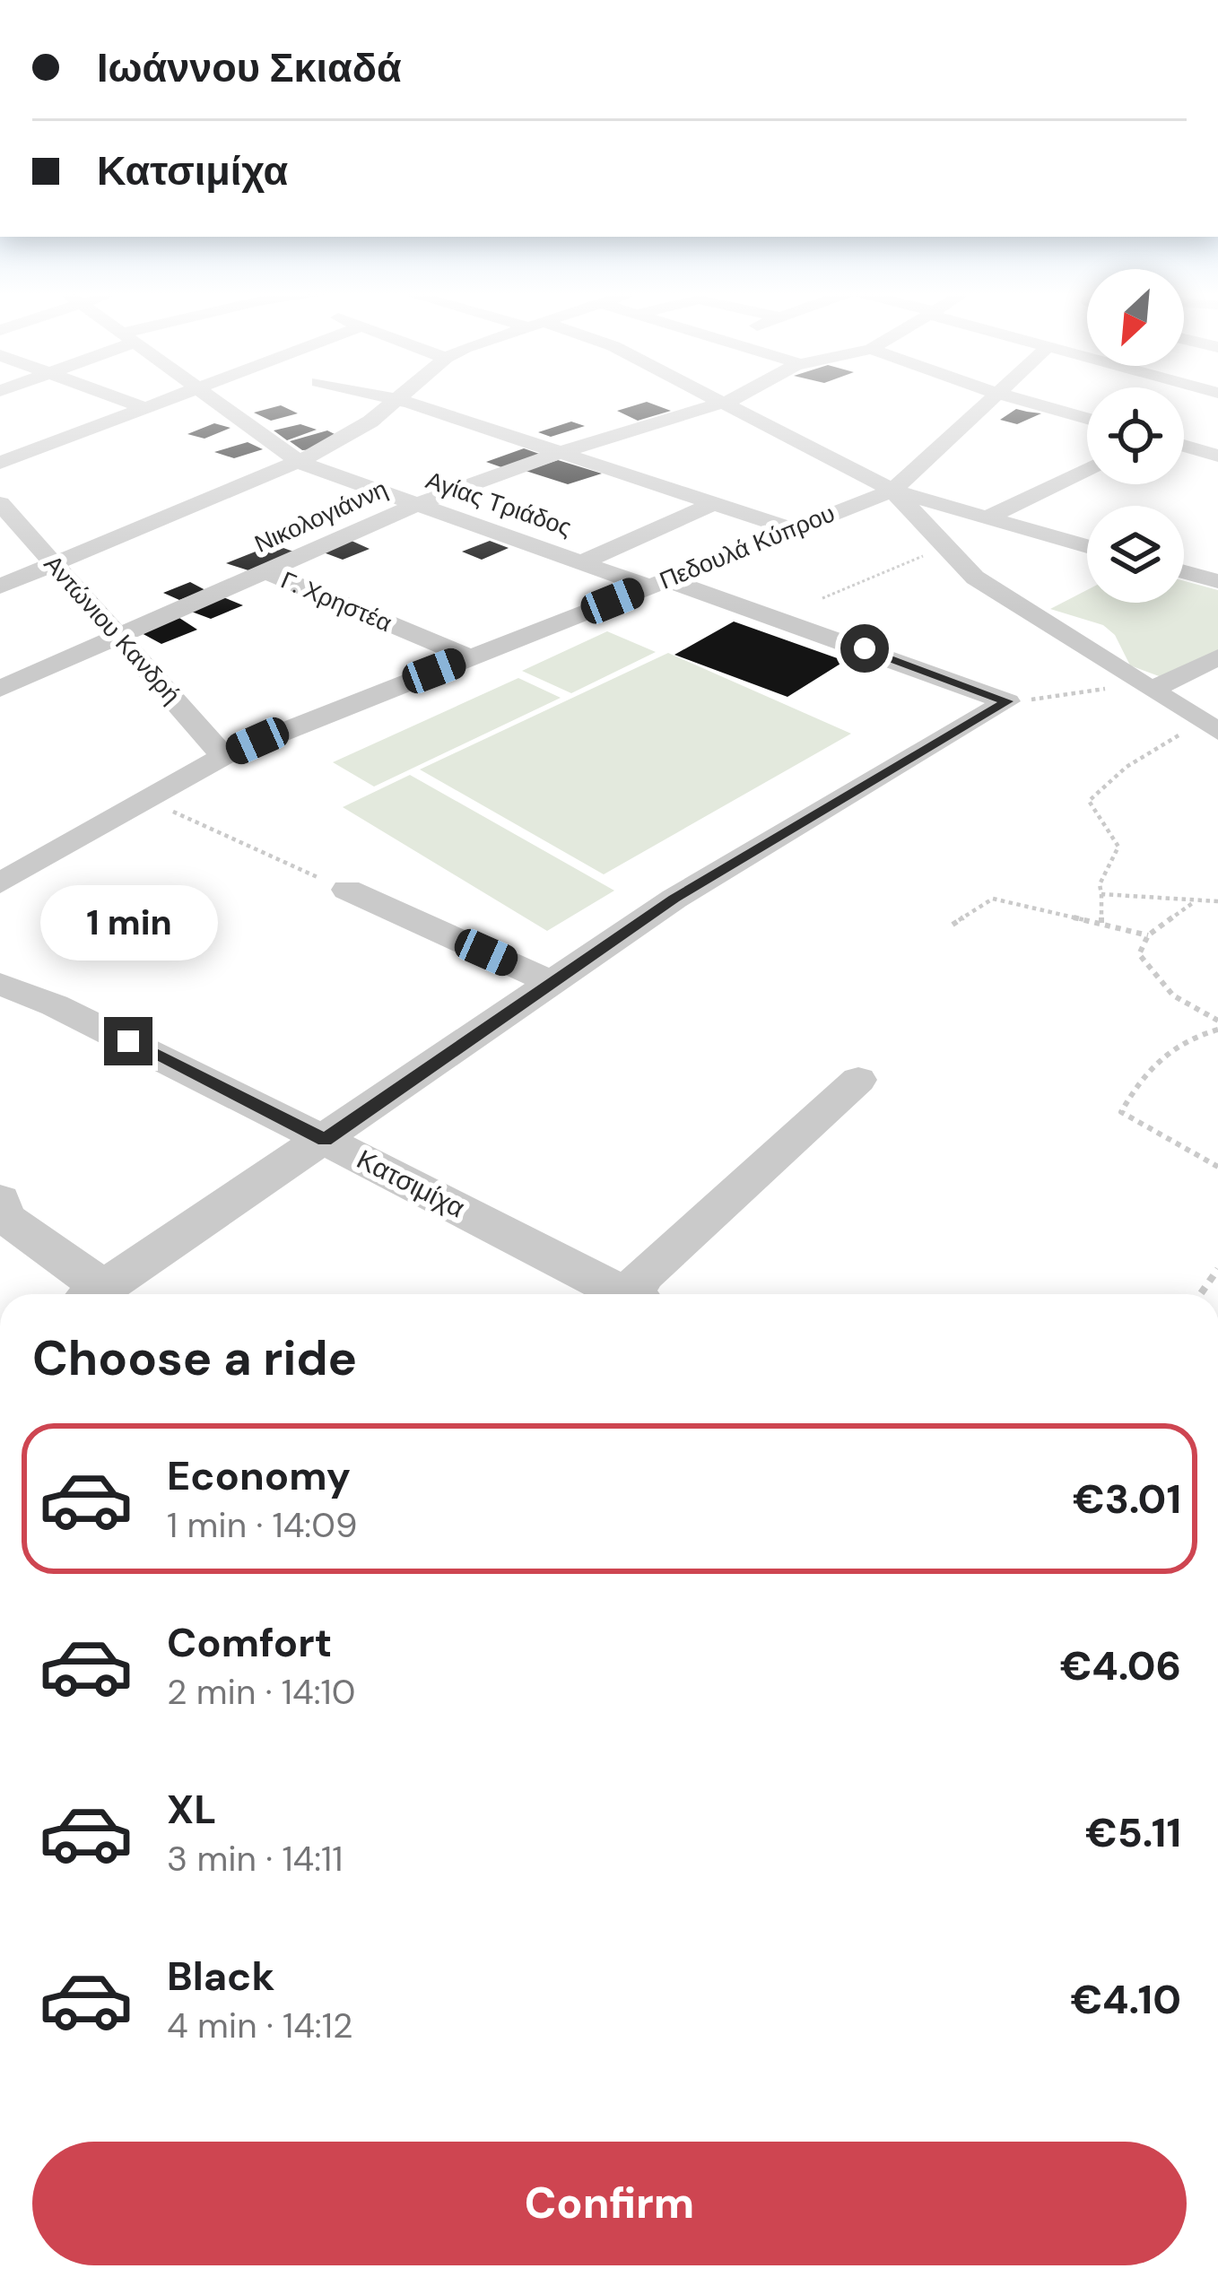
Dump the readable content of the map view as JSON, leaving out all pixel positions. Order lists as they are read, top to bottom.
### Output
{
  "streets": {
    "street": [
      "Αγίας Τριάδος",
      "Νικολογιάννη",
      "Πεδουλά Κύπρου",
      "Γ. Χρηστέα",
      "Αντώνιου Κανδρή",
      "Κατσιμίχα"
    ]
  },
  "crossings": [
    ["Αγίας Τριάδος", "Νικολογιάννη"],
    ["Αγίας Τριάδος", "Πεδουλά Κύπρου"],
    ["Νικολογιάννη", "Γ. Χρηστέα"],
    ["Νικολογιάννη", "Αντώνιου Κανδρή"],
    ["Πεδουλά Κύπρου", "Γ. Χρηστέα"],
    ["Πεδουλά Κύπρου", "Αντώνιου Κανδρή"]
  ],
  "north": "bottom left",
  "page": {
    "banner": ["Ιωάννου Σκιαδά", "Κατσιμίχα"],
    "bubble": "1 min",
    "heading": "Choose a ride",
    "list": [
      {
        "name": "Economy",
        "note": "1 min · 14:09",
        "value": "€3.01"
      },
      {
        "name": "Comfort",
        "note": "2 min · 14:10",
        "value": "€4.06"
      },
      {
        "name": "XL",
        "note": "3 min · 14:11",
        "value": "€5.11"
      },
      {
        "name": "Black",
        "note": "4 min · 14:12",
        "value": "€4.10"
      }
    ],
    "buttons": "Confirm"
  }
}
